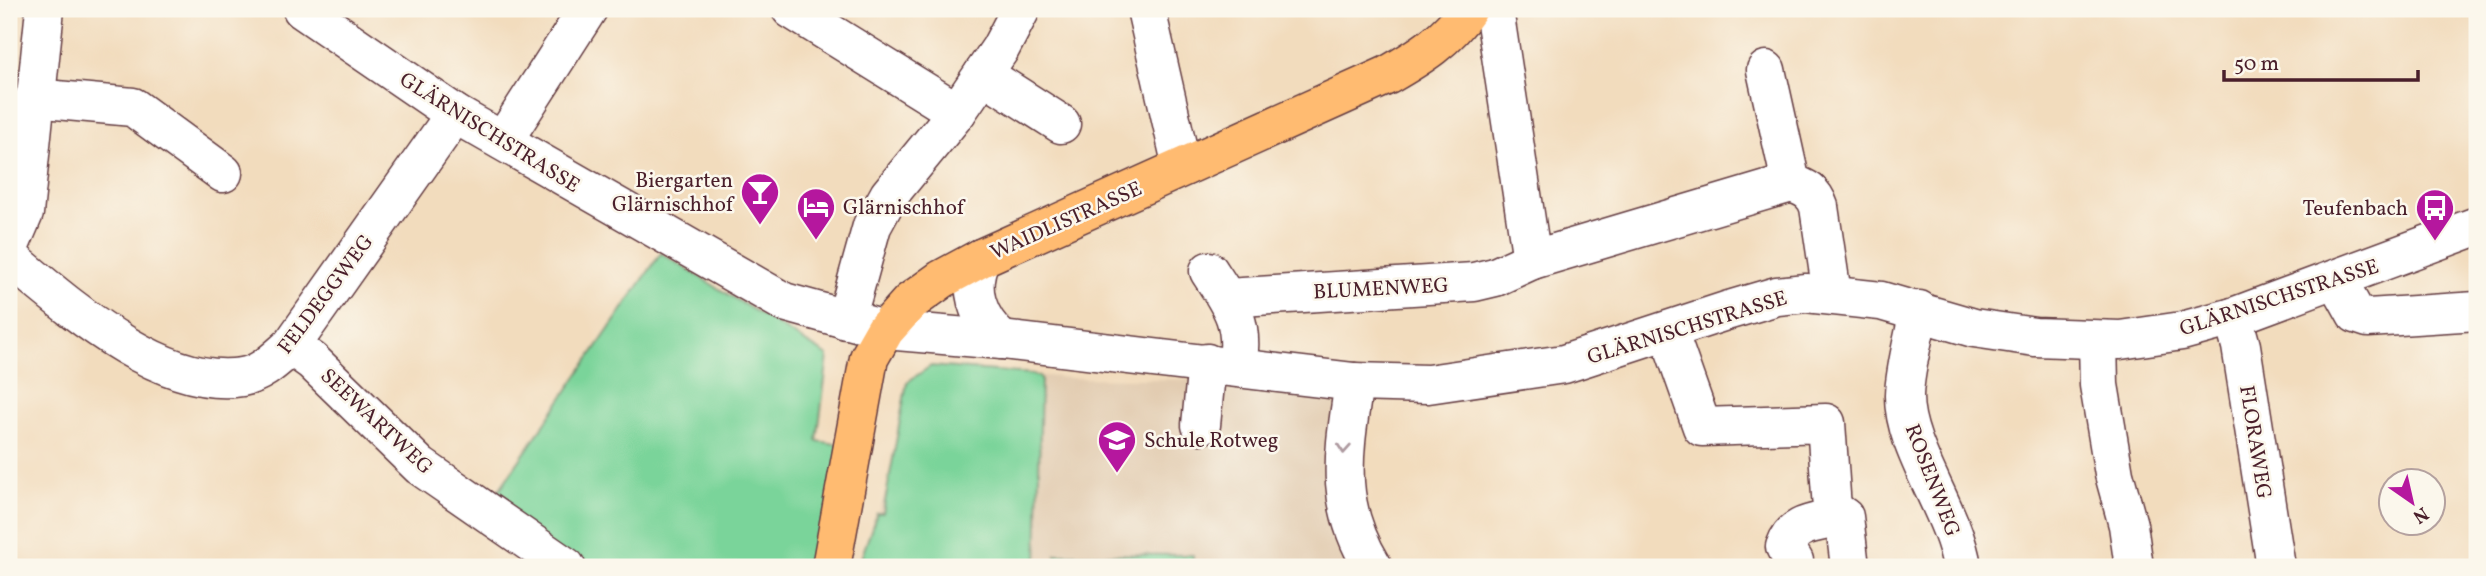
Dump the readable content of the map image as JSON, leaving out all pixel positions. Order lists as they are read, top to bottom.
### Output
{
  "streets": {
    "main road": ["WAIDLISTRASSE"],
    "street": [
      "GLÄRNISCHSTRASSE",
      "BLUMENWEG",
      "FELDEGGWEG",
      "SEEWARTWEG",
      "FLORAWEG",
      "ROSENWEG"
    ]
  },
  "crossings": [
    ["GLÄRNISCHSTRASSE", "WAIDLISTRASSE"],
    ["GLÄRNISCHSTRASSE", "BLUMENWEG"],
    ["GLÄRNISCHSTRASSE", "FELDEGGWEG"],
    ["GLÄRNISCHSTRASSE", "FLORAWEG"],
    ["GLÄRNISCHSTRASSE", "ROSENWEG"],
    ["FELDEGGWEG", "SEEWARTWEG"]
  ],
  "places": {
    "bar": ["Biergarten Glärnischhof"],
    "hotel": ["Glärnischhof"],
    "bus stop": ["Teufenbach"],
    "school or university": ["Schule Rotweg"]
  },
  "scale_bar": "50 m",
  "north": "bottom right"
}
